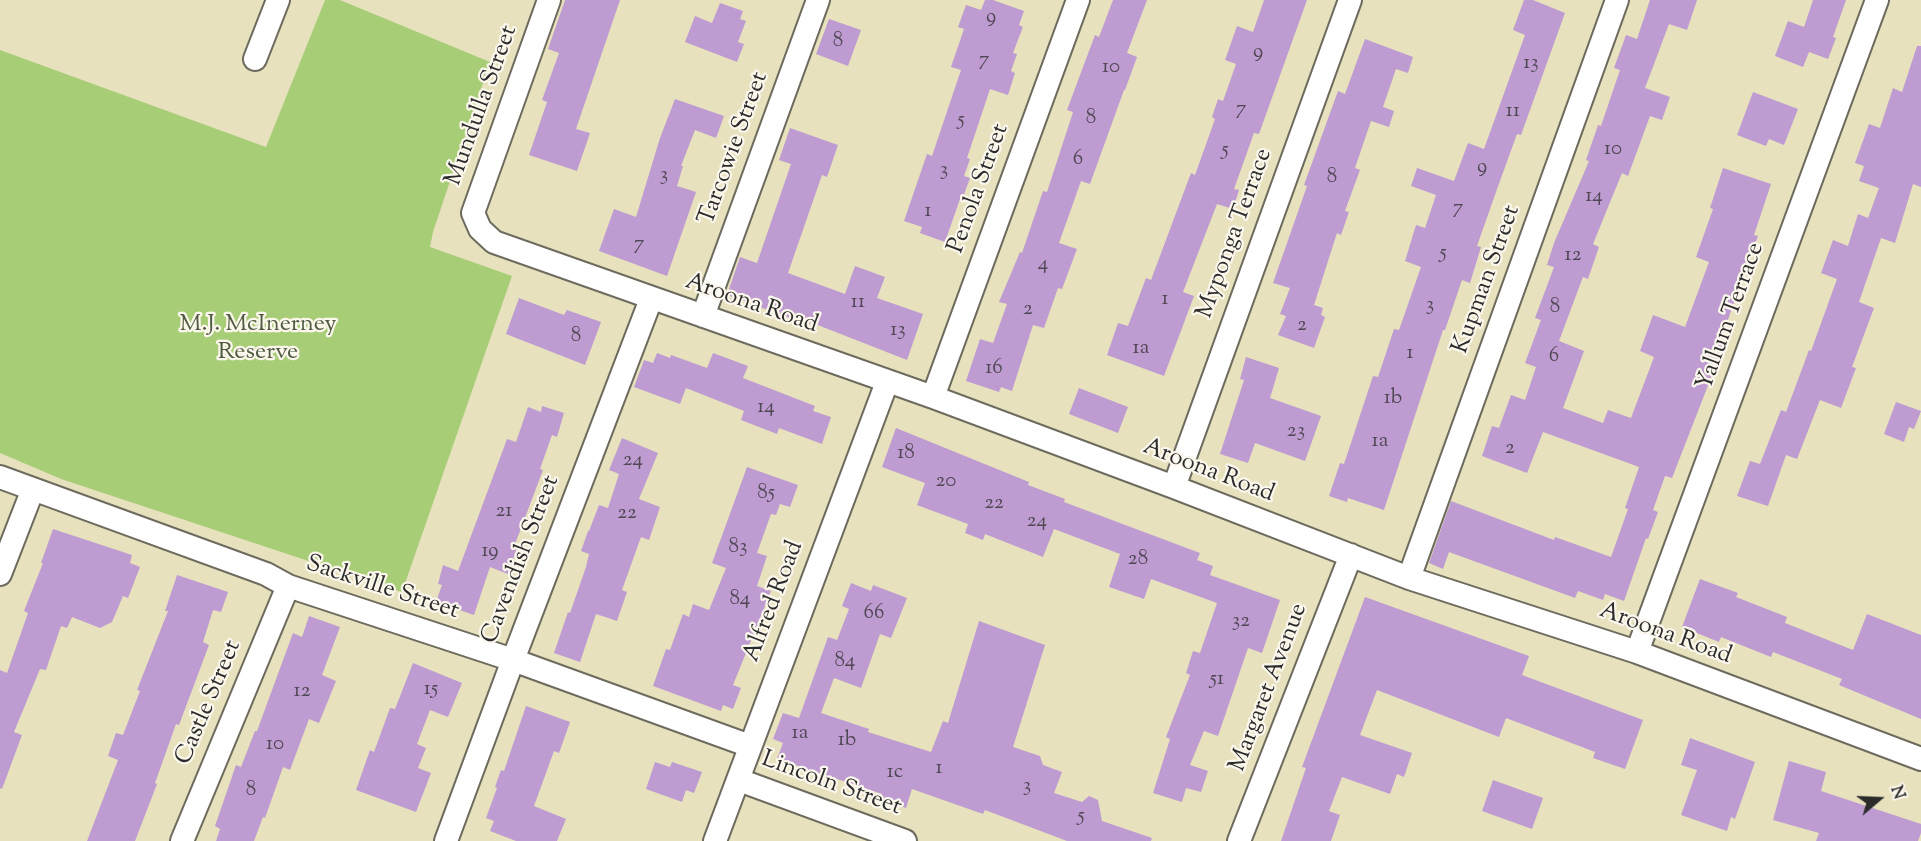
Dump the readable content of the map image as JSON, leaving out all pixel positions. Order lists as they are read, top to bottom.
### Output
{
  "streets": {
    "street": [
      "Mundulla Street",
      "Tarcowie Street",
      "Penola Street",
      "Myponga Terrace",
      "Kupman Street",
      "Aroona Road",
      "Yallum Terrace",
      "Cavendish Street",
      "Sackville Street",
      "Alfred Road",
      "Margaret Avenue",
      "Castle Street",
      "Lincoln Street"
    ]
  },
  "crossings": [
    ["Mundulla Street", "Aroona Road"],
    ["Tarcowie Street", "Aroona Road"],
    ["Penola Street", "Aroona Road"],
    ["Myponga Terrace", "Aroona Road"],
    ["Kupman Street", "Aroona Road"],
    ["Aroona Road", "Yallum Terrace"],
    ["Aroona Road", "Cavendish Street"],
    ["Aroona Road", "Alfred Road"],
    ["Aroona Road", "Margaret Avenue"],
    ["Cavendish Street", "Sackville Street"],
    ["Sackville Street", "Alfred Road"],
    ["Sackville Street", "Castle Street"],
    ["Alfred Road", "Lincoln Street"]
  ],
  "parks": ["M.J. McInerney Reserve"],
  "house_numbers": [
    "9",
    "8",
    "9",
    "7",
    "13",
    "10",
    "7",
    "11",
    "8",
    "5",
    "10",
    "5",
    "6",
    "9",
    "3",
    "3",
    "8",
    "14",
    "7",
    "1",
    "7",
    "5",
    "12",
    "4",
    "1",
    "11",
    "3",
    "8",
    "2",
    "2",
    "13",
    "8",
    "1a",
    "1",
    "6",
    "16",
    "1b",
    "14",
    "23",
    "1a",
    "2",
    "18",
    "24",
    "20",
    "85",
    "22",
    "21",
    "22",
    "24",
    "83",
    "19",
    "28",
    "84",
    "66",
    "32",
    "84",
    "51",
    "15",
    "12",
    "1a",
    "1b",
    "10",
    "1",
    "1c",
    "3",
    "8",
    "5"
  ],
  "north": "right"
}
